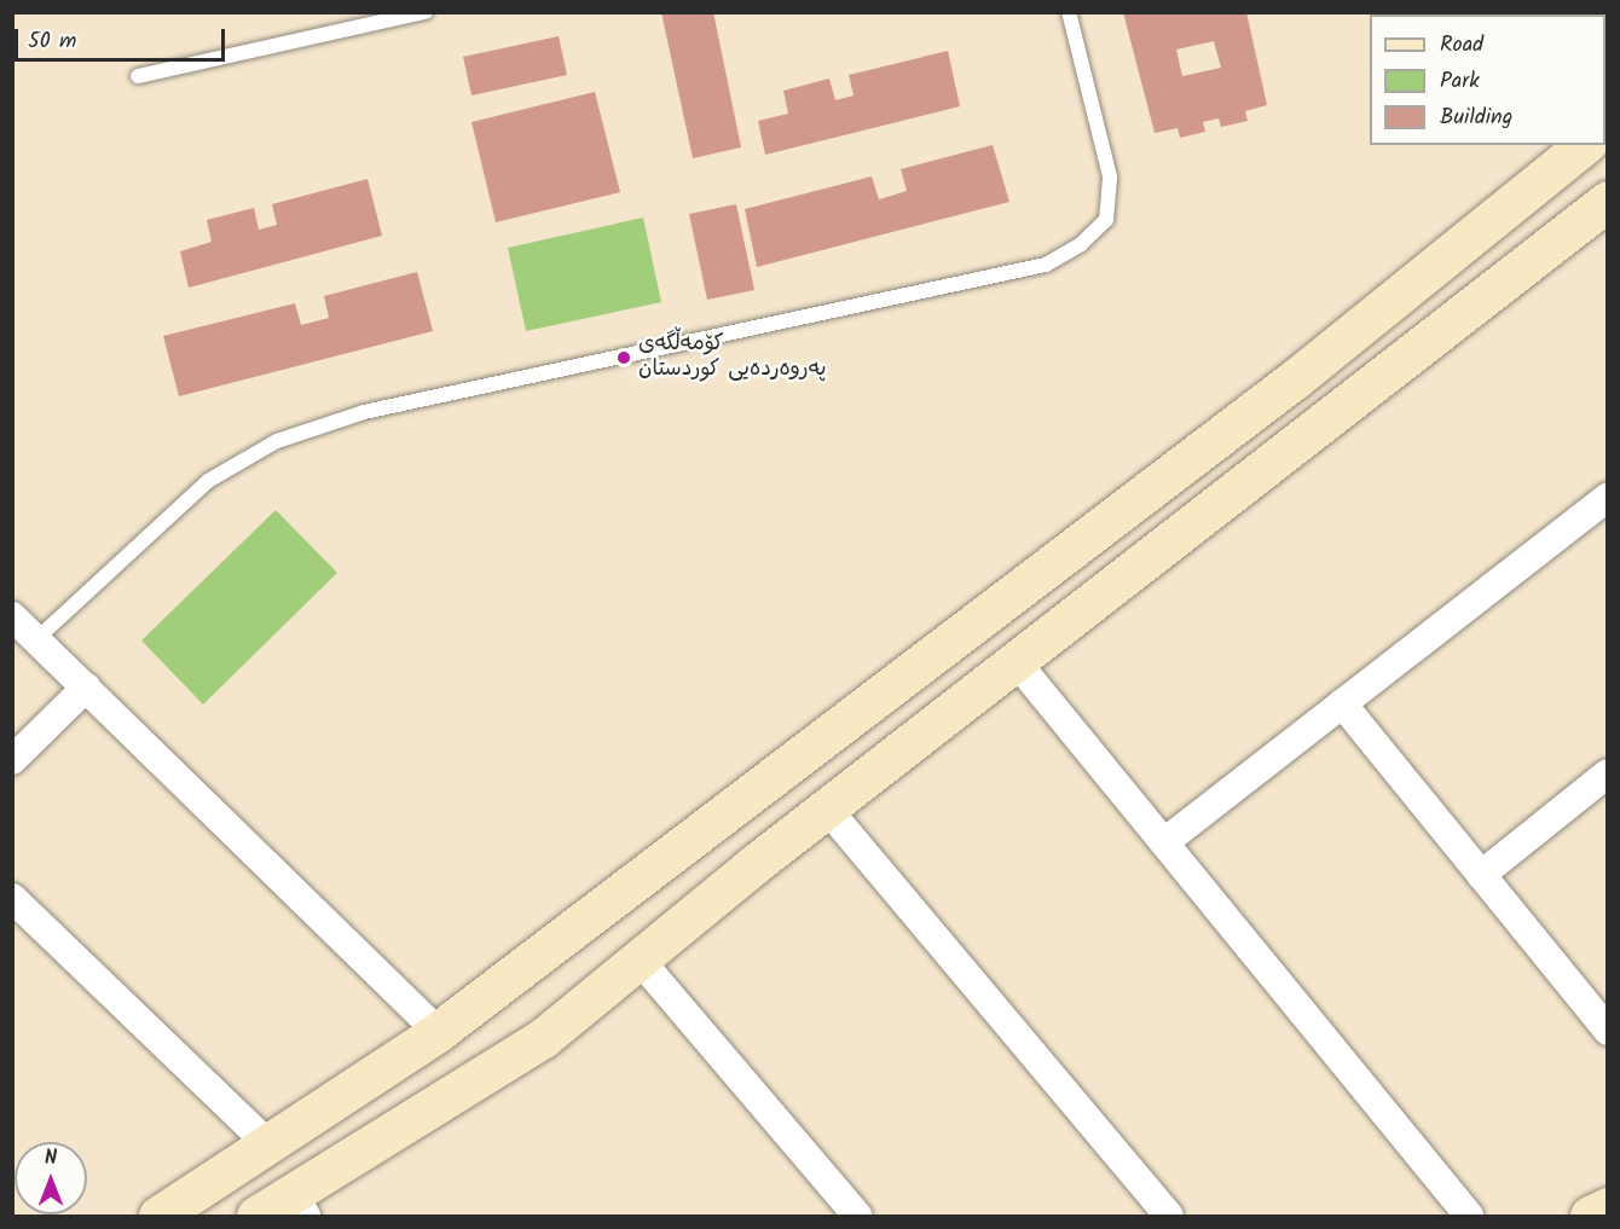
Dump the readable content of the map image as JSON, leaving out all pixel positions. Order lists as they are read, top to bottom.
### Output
{
  "places": ["كۆمەڵگەی پەروەردەیی كوردستان"],
  "legend": ["Road", "Park", "Building"],
  "scale_bar": "50 m",
  "north": "top"
}
